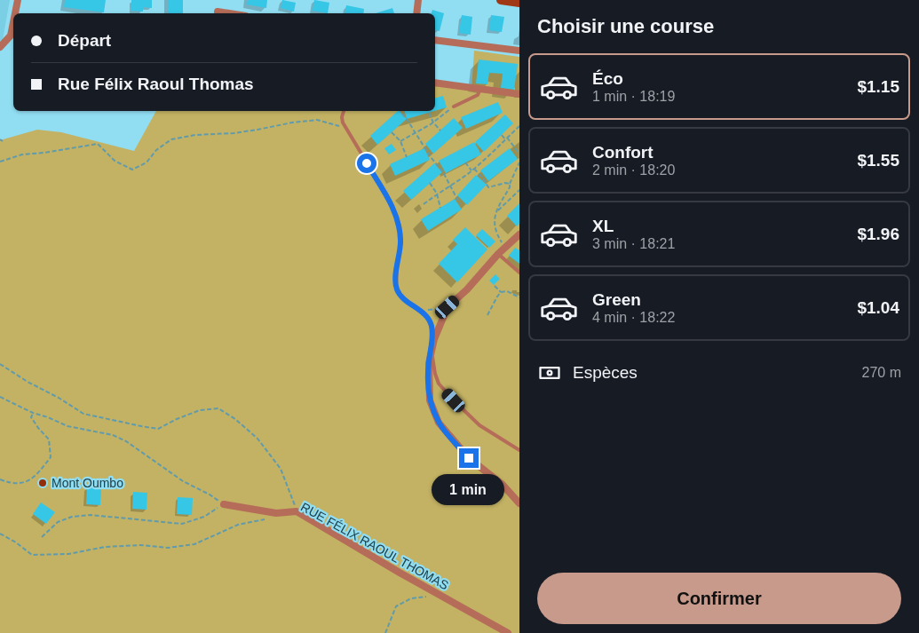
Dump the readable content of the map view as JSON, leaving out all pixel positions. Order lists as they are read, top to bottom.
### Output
{
  "streets": {
    "street": ["RUE FÉLIX RAOUL THOMAS"]
  },
  "places": ["Mont Oumbo"],
  "page": {
    "heading": "Choisir une course",
    "banner": ["Départ", "Rue Félix Raoul Thomas"],
    "list": [
      {
        "name": "Éco",
        "note": "1 min · 18:19",
        "value": "$1.15"
      },
      {
        "name": "Confort",
        "note": "2 min · 18:20",
        "value": "$1.55"
      },
      {
        "name": "XL",
        "note": "3 min · 18:21",
        "value": "$1.96"
      },
      {
        "name": "Green",
        "note": "4 min · 18:22",
        "value": "$1.04"
      }
    ],
    "pay": ["Espèces", "270 m"],
    "bubble": "1 min",
    "buttons": "Confirmer"
  }
}
